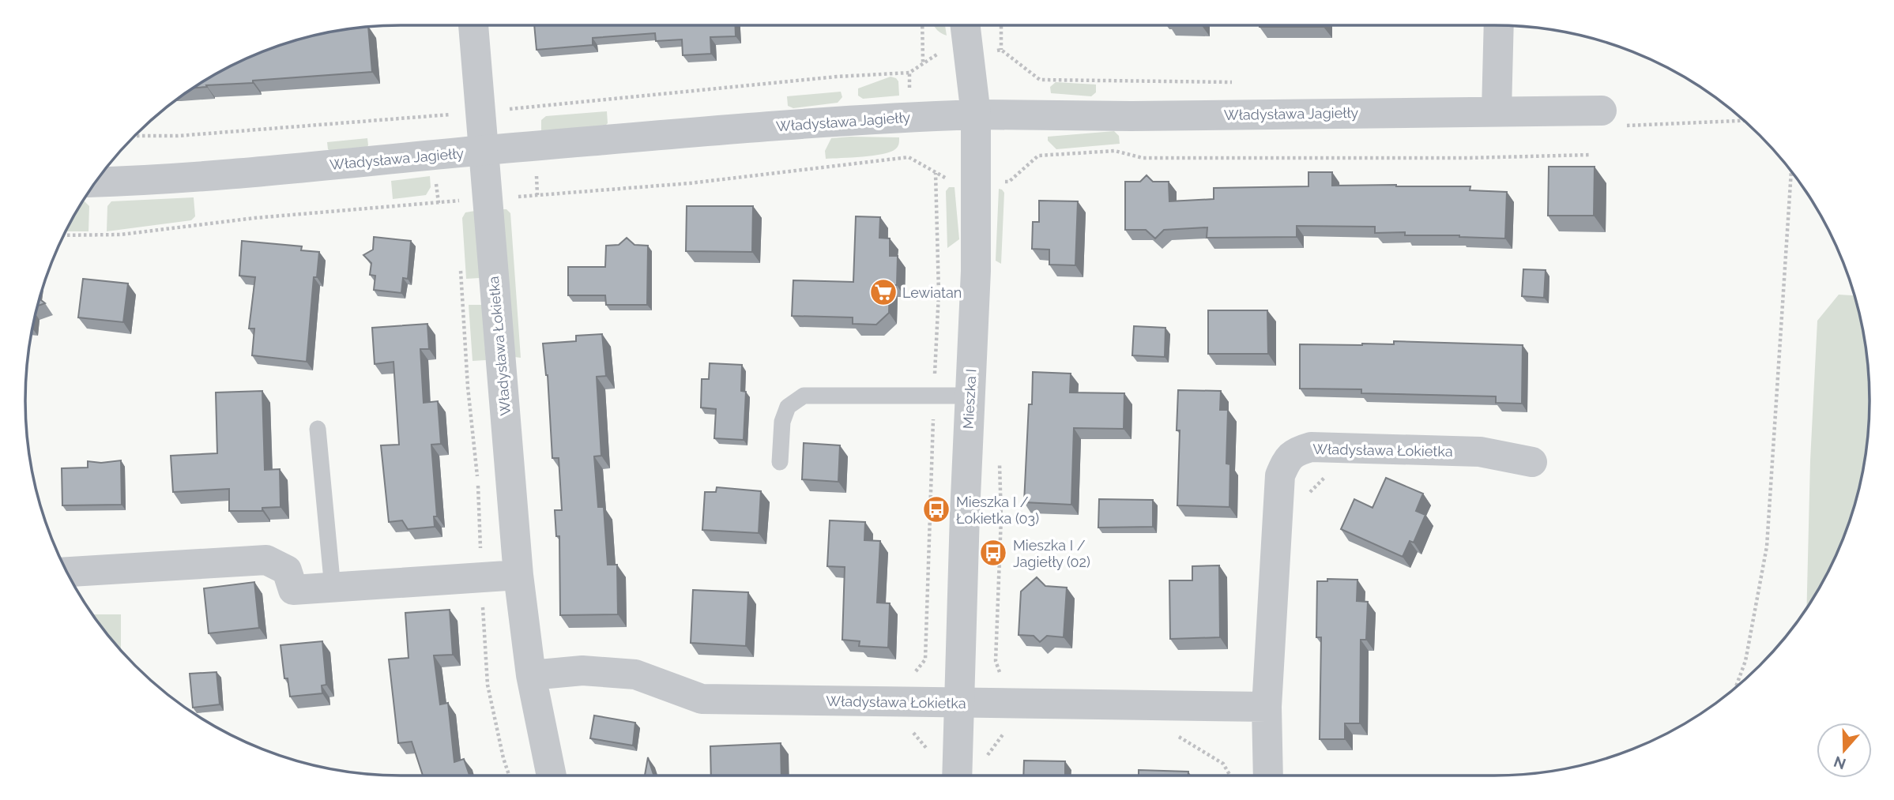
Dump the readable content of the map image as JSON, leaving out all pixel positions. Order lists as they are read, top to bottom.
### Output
{
  "streets": {
    "street": ["Władysława Jagiełły", "Władysława Łokietka", "Mieszka I"]
  },
  "crossings": [
    ["Władysława Jagiełły", "Władysława Łokietka"],
    ["Władysława Jagiełły", "Mieszka I"],
    ["Władysława Łokietka", "Mieszka I"]
  ],
  "places": {
    "supermarket": ["Lewiatan"],
    "bus stop": ["Mieszka I / Łokietka (03)", "Mieszka I / Jagiełły (02)"]
  },
  "north": "bottom"
}
